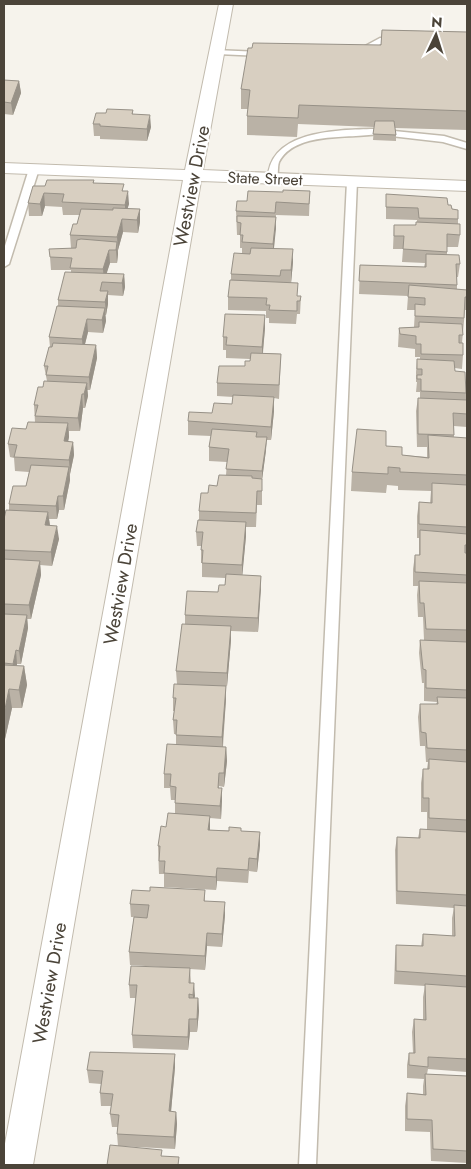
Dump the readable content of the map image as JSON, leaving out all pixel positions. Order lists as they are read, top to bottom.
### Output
{
  "streets": {
    "street": ["State Street", "Westview Drive"]
  },
  "crossings": [
    ["State Street", "Westview Drive"]
  ],
  "north": "top"
}
